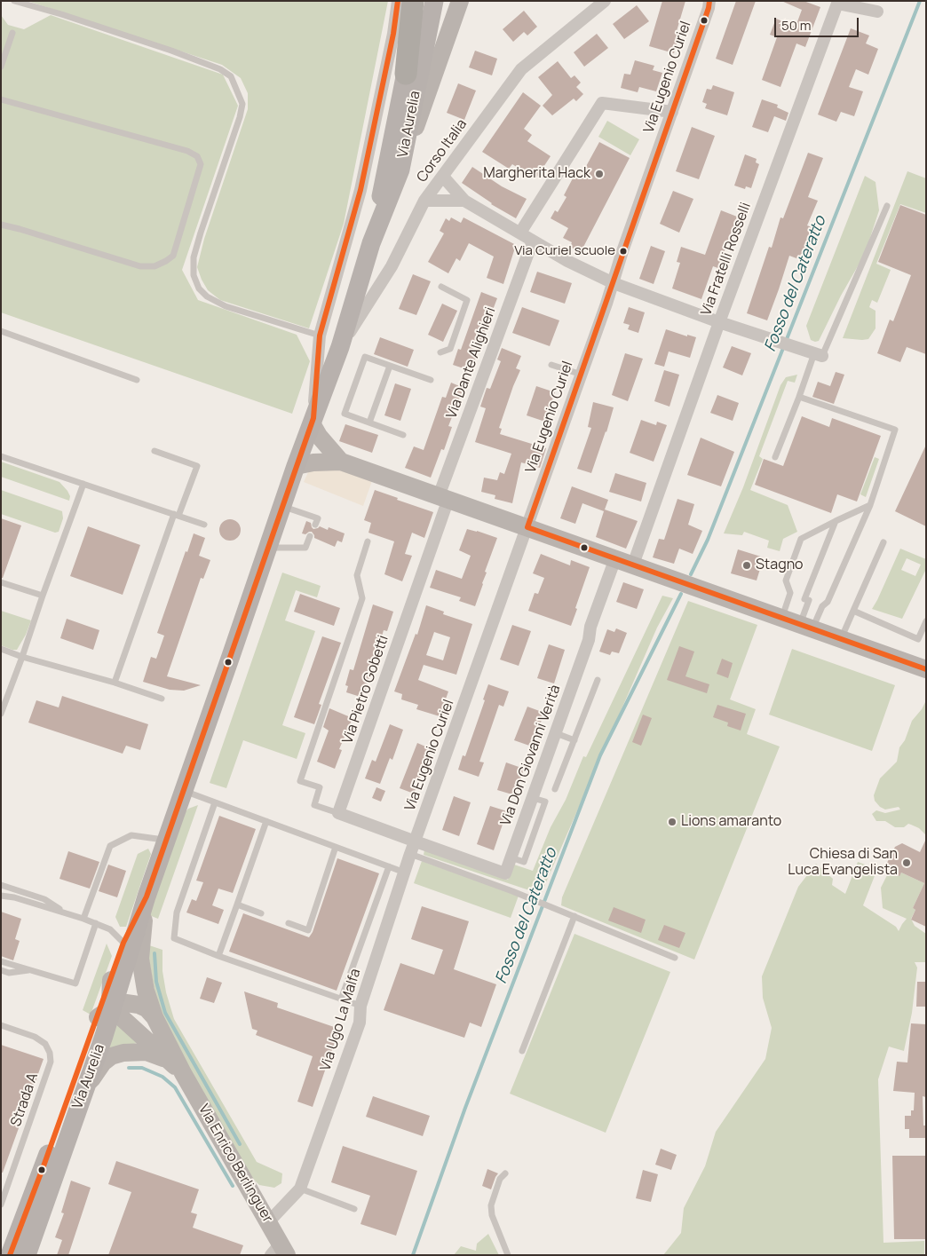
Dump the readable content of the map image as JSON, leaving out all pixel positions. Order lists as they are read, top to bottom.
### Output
{
  "streets": {
    "main road": ["Via Aurelia"],
    "street": [
      "Via Eugenio Curiel",
      "Corso Italia",
      "Via Fratelli Rosselli",
      "Via Dante Alighieri",
      "Via Pietro Gobetti",
      "Via Don Giovanni Verità",
      "Via Ugo La Malfa",
      "Via Enrico Berlinguer"
    ],
    "lane": ["Strada A"]
  },
  "crossings": [
    ["Via Eugenio Curiel", "Via Don Giovanni Verità"],
    ["Via Eugenio Curiel", "Via Ugo La Malfa"],
    ["Via Aurelia", "Corso Italia"],
    ["Via Aurelia", "Via Enrico Berlinguer"],
    ["Via Dante Alighieri", "Via Pietro Gobetti"],
    ["Via Don Giovanni Verità", "Via Ugo La Malfa"],
    ["Via Ugo La Malfa", "Via Enrico Berlinguer"]
  ],
  "water": ["Fosso del Cateratto"],
  "places": [
    "Margherita Hack",
    "Via Curiel scuole",
    "Stagno",
    "Lions amaranto",
    "Chiesa di San Luca Evangelista"
  ],
  "scale_bar": "50 m"
}
